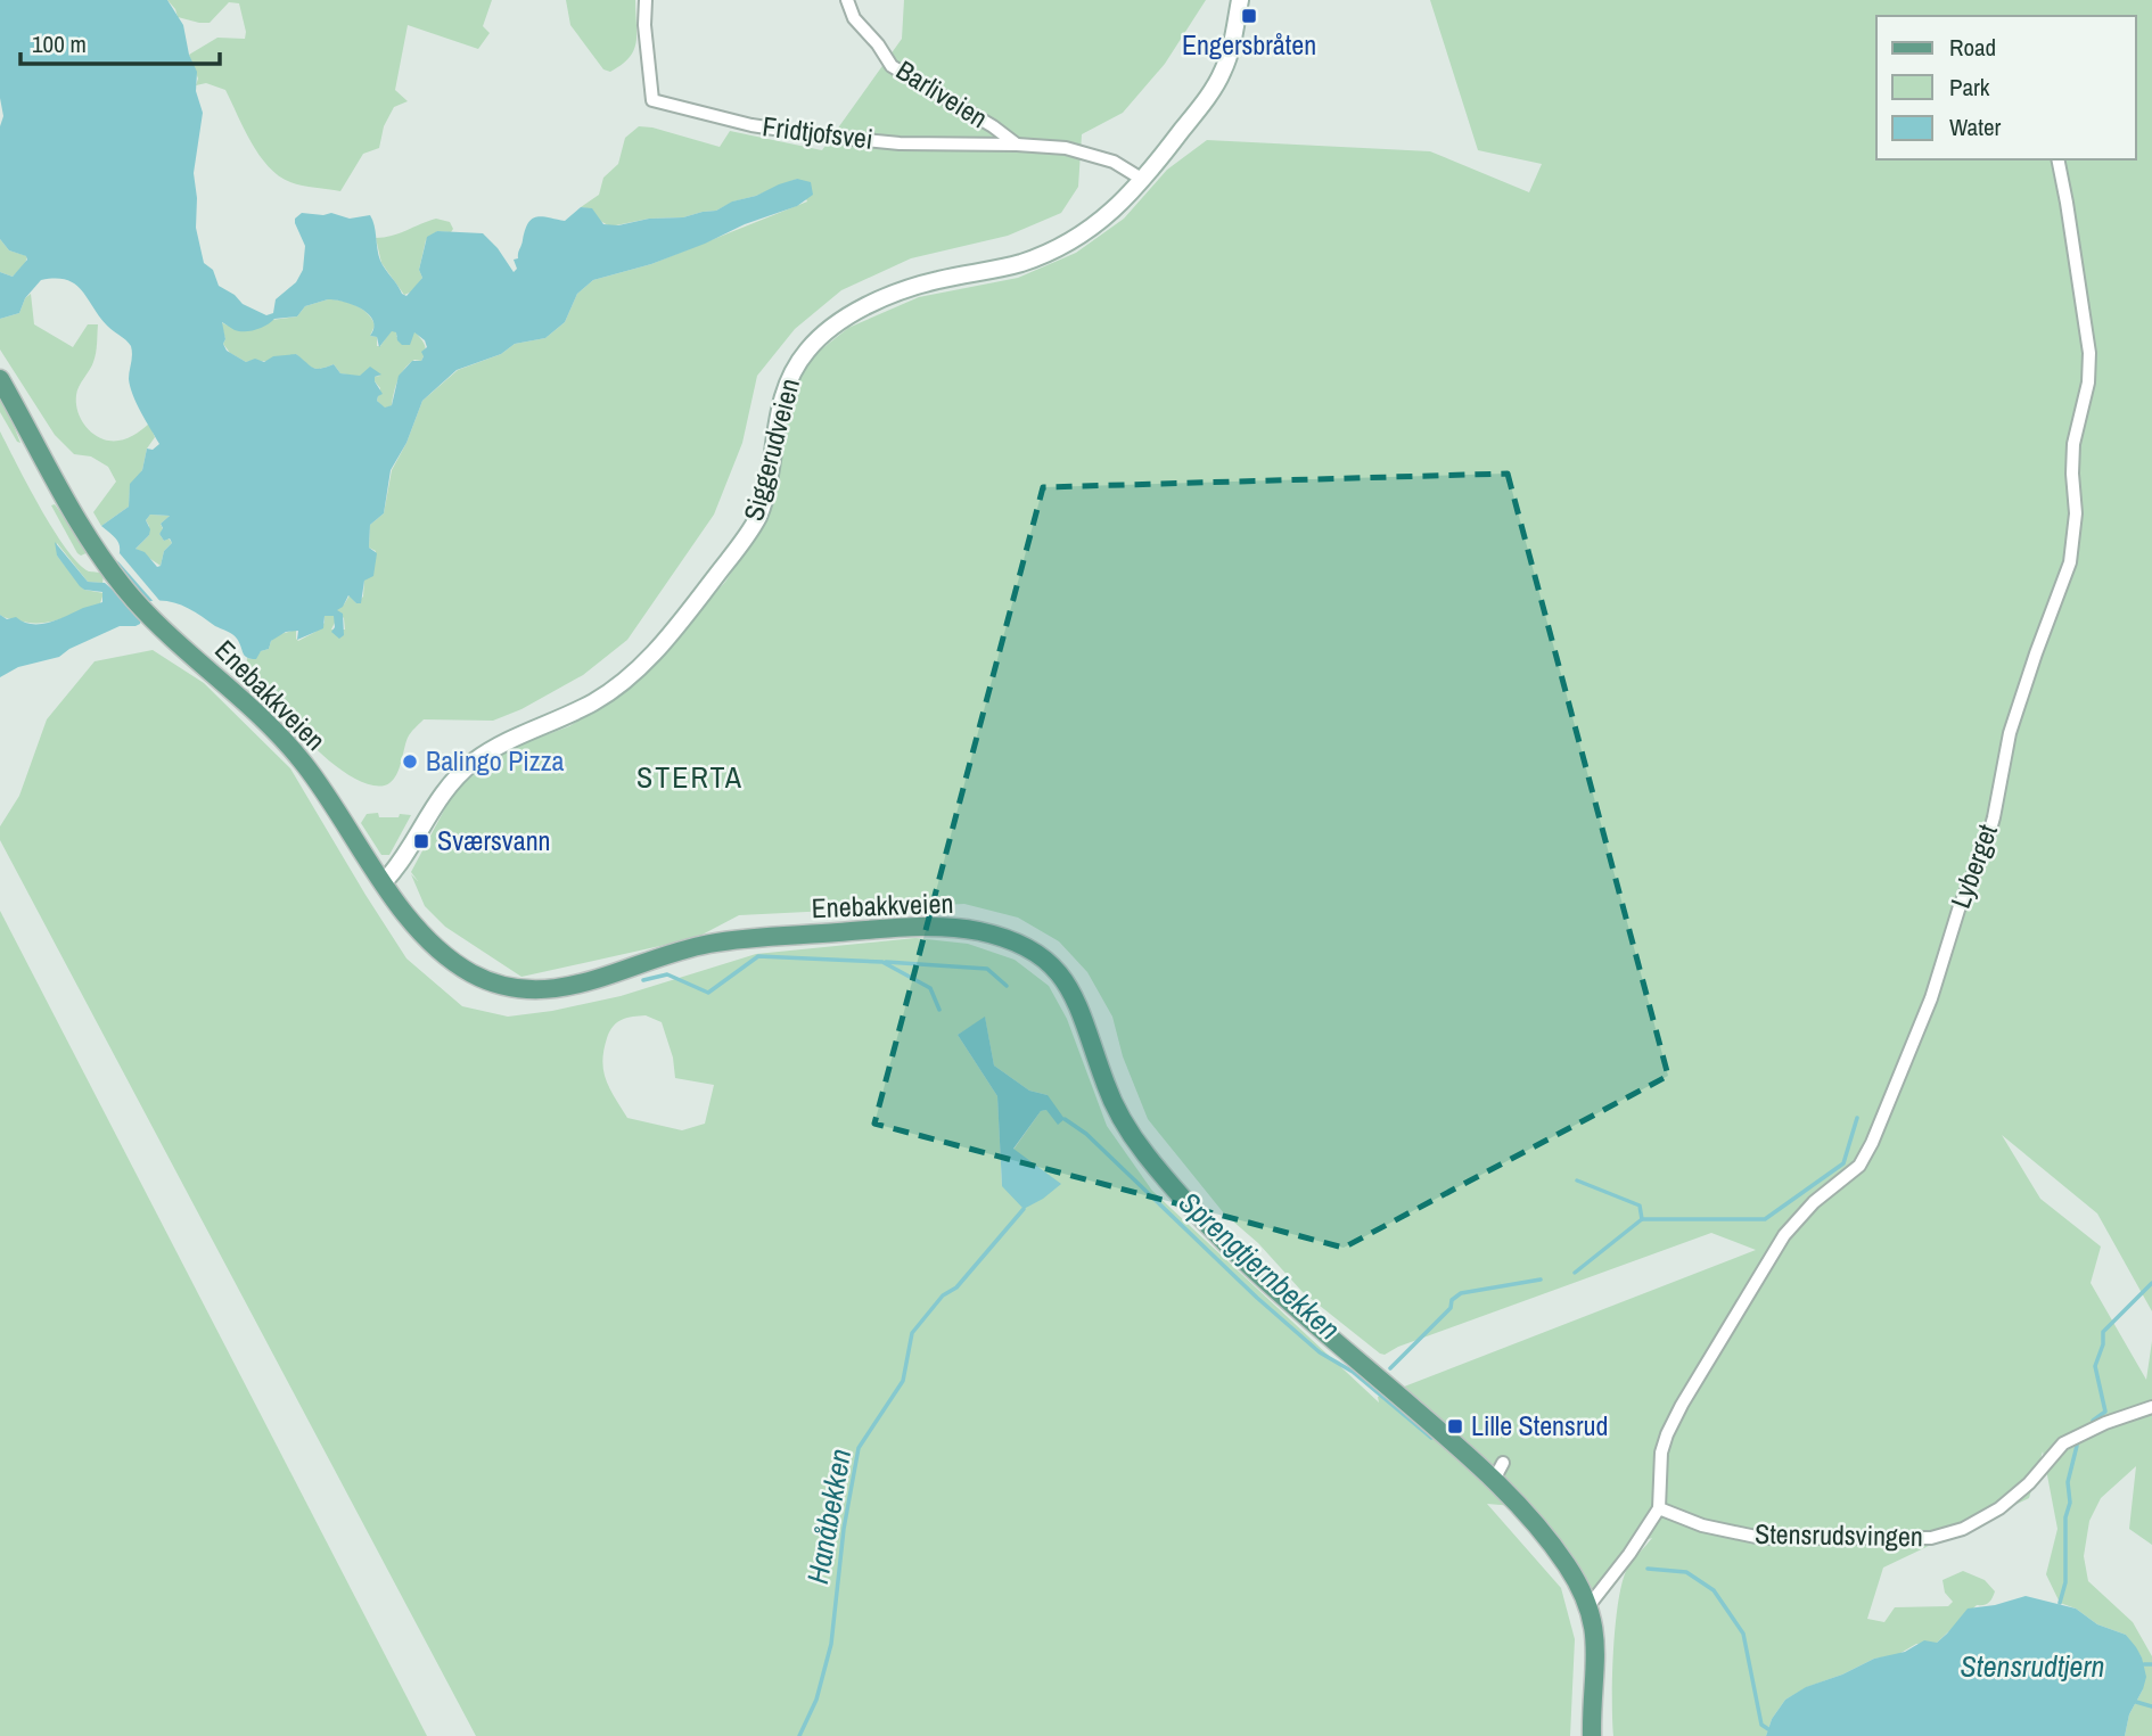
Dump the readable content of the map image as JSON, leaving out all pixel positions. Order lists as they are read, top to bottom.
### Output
{
  "streets": {
    "main road": ["Siggerudveien", "Enebakkveien"],
    "street": [
      "Barliveien",
      "Fridtjofsvei",
      "Lyberget",
      "Stensrudsvingen"
    ]
  },
  "crossings": [
    ["Barliveien", "Fridtjofsvei"],
    ["Fridtjofsvei", "Siggerudveien"],
    ["Siggerudveien", "Enebakkveien"],
    ["Lyberget", "Stensrudsvingen"]
  ],
  "districts": ["STERTA"],
  "water": ["Sprengtjernbekken", "Hanåbekken", "Stensrudtjern"],
  "places": {
    "transit": ["Engersbråten", "Sværsvann", "Lille Stensrud"],
    "other": ["Balingo Pizza"]
  },
  "legend": ["Road", "Park", "Water"],
  "scale_bar": "100 m"
}
